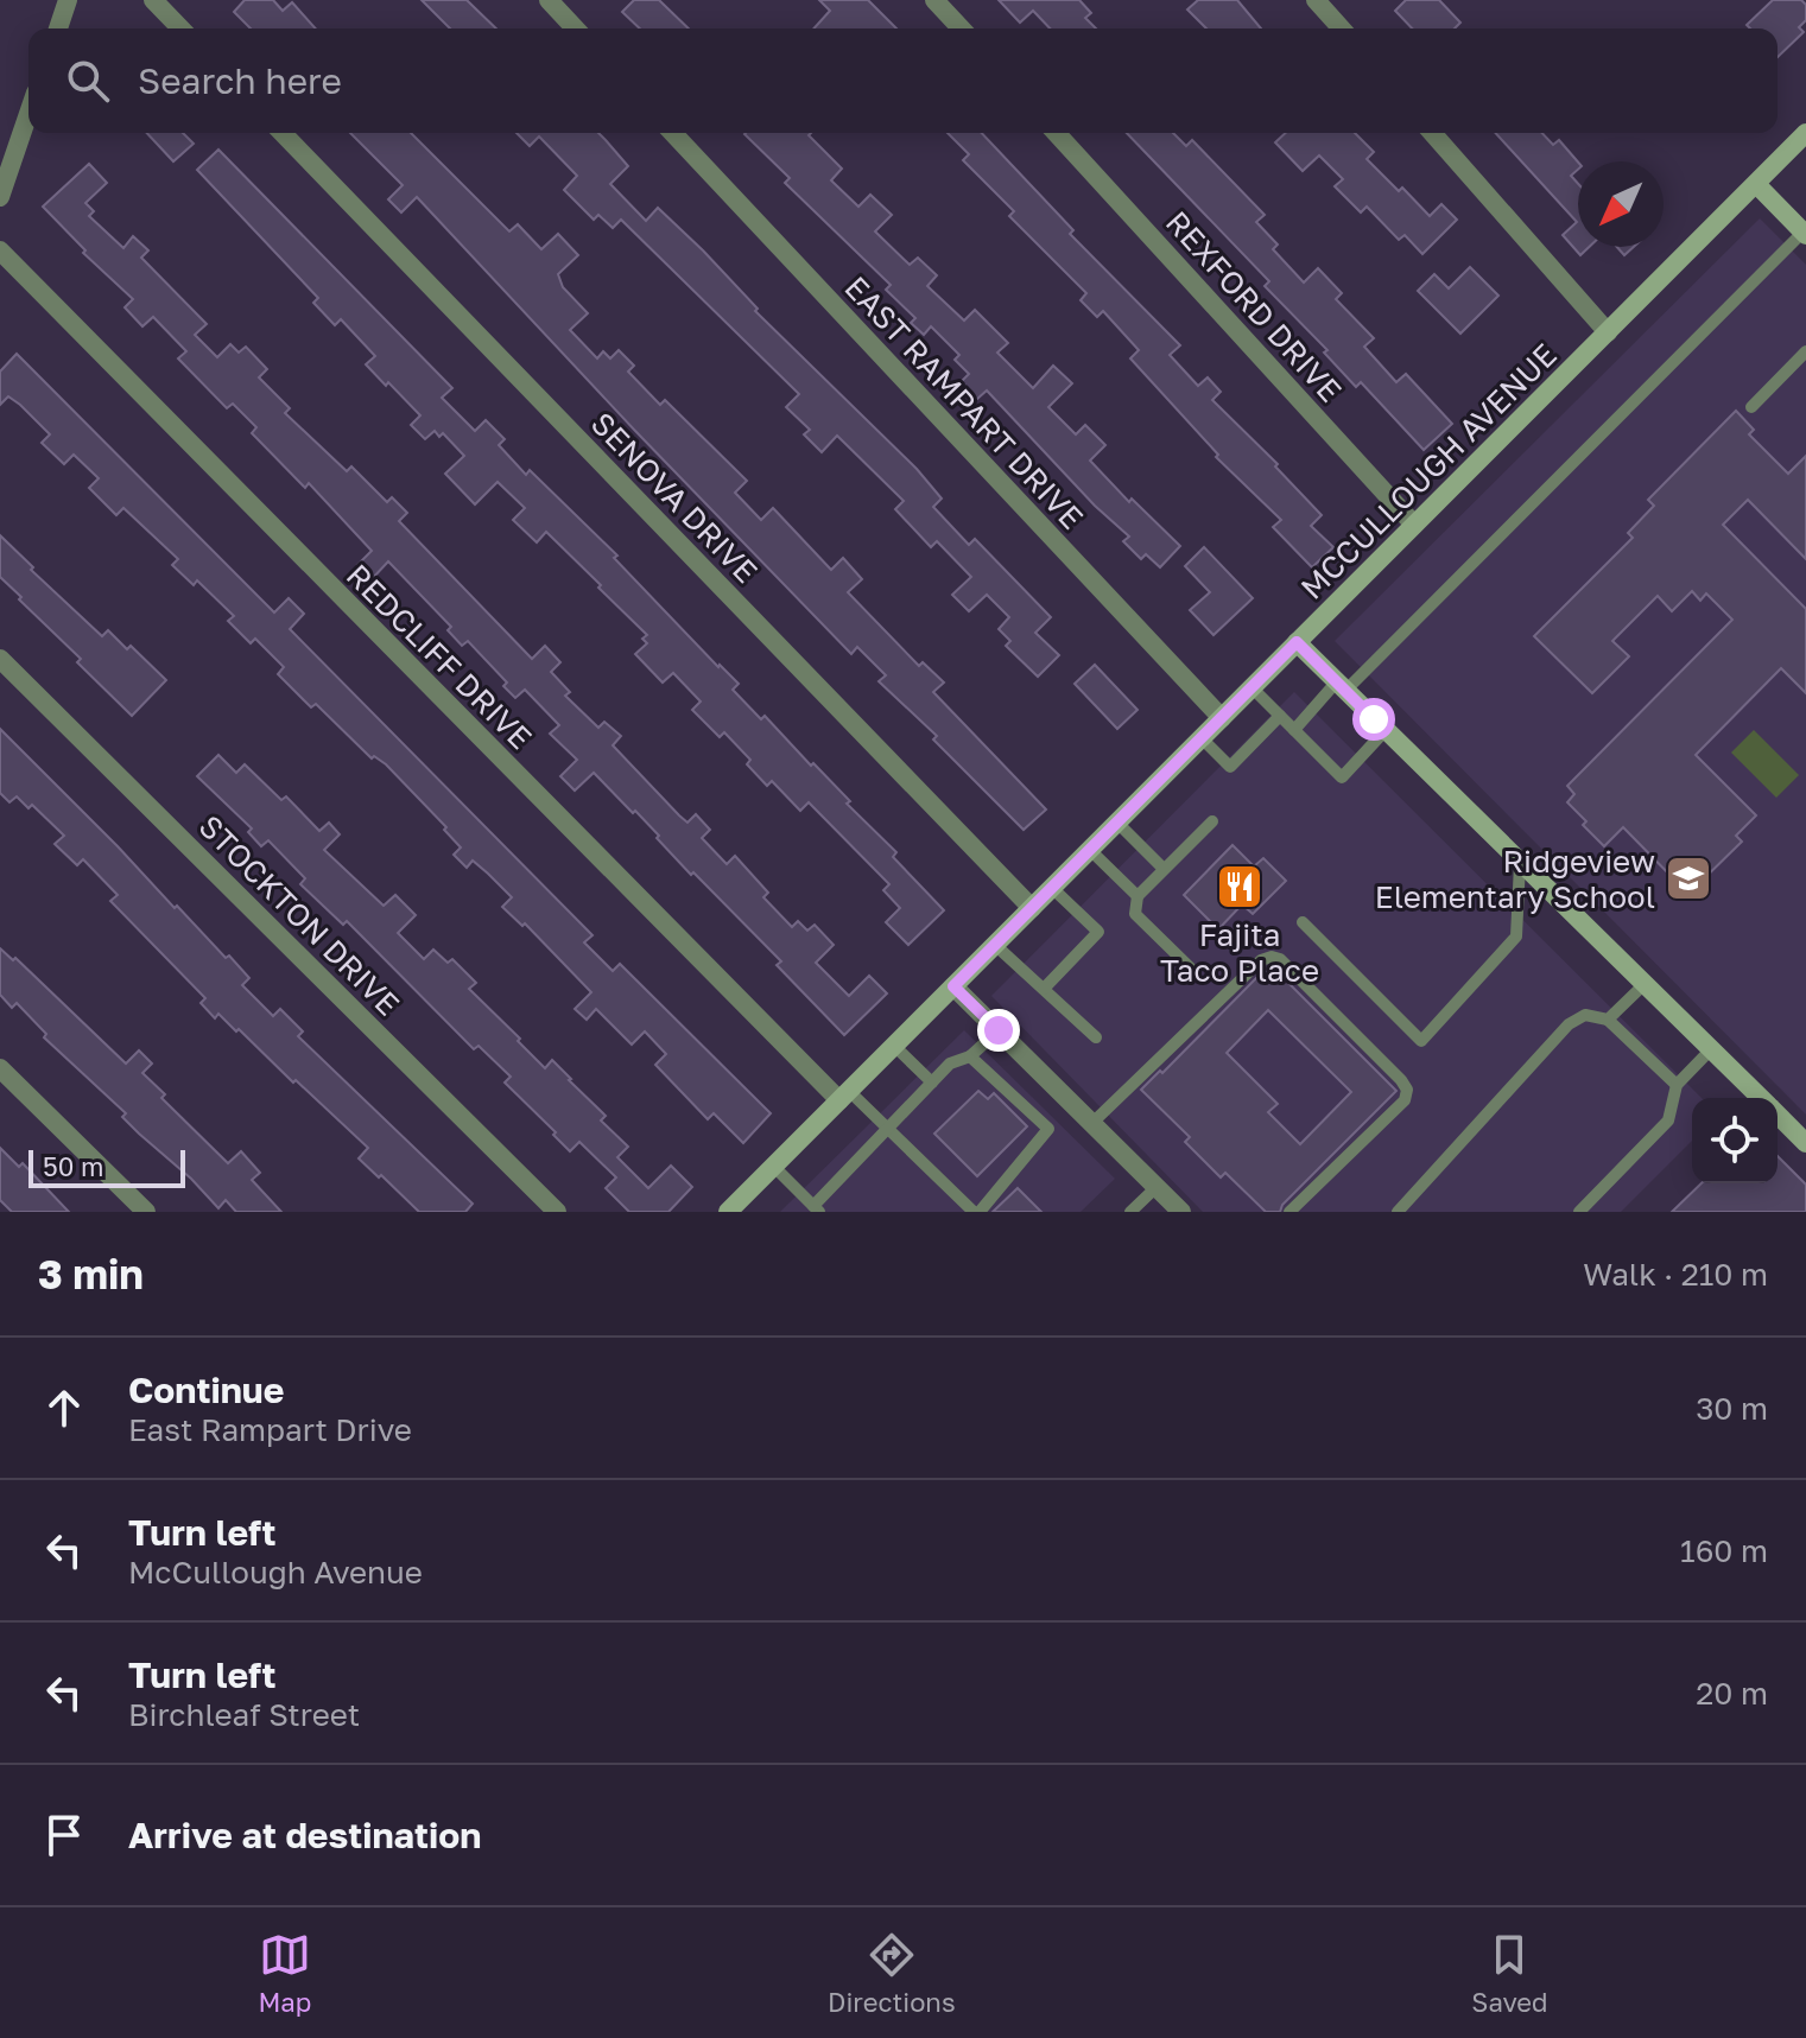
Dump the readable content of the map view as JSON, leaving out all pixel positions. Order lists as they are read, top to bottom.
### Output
{
  "streets": {
    "main road": ["MCCULLOUGH AVENUE"],
    "street": [
      "REXFORD DRIVE",
      "EAST RAMPART DRIVE",
      "SENOVA DRIVE",
      "REDCLIFF DRIVE",
      "STOCKTON DRIVE"
    ]
  },
  "crossings": [
    ["REXFORD DRIVE", "MCCULLOUGH AVENUE"],
    ["EAST RAMPART DRIVE", "MCCULLOUGH AVENUE"],
    ["MCCULLOUGH AVENUE", "SENOVA DRIVE"],
    ["MCCULLOUGH AVENUE", "REDCLIFF DRIVE"]
  ],
  "places": {
    "school or university": ["Ridgeview Elementary School"],
    "restaurant": ["Fajita Taco Place"]
  },
  "scale_bar": "50 m",
  "north": "bottom left",
  "page": {
    "search": "Search here",
    "scale": "50 m",
    "heading": ["3 min", "Walk · 210 m"],
    "list": [
      ["Continue", "East Rampart Drive", "30 m"],
      ["Turn left", "McCullough Avenue", "160 m"],
      ["Turn left", "Birchleaf Street", "20 m"],
      "Arrive at destination"
    ],
    "nav": ["Map", "Directions", "Saved"]
  }
}
